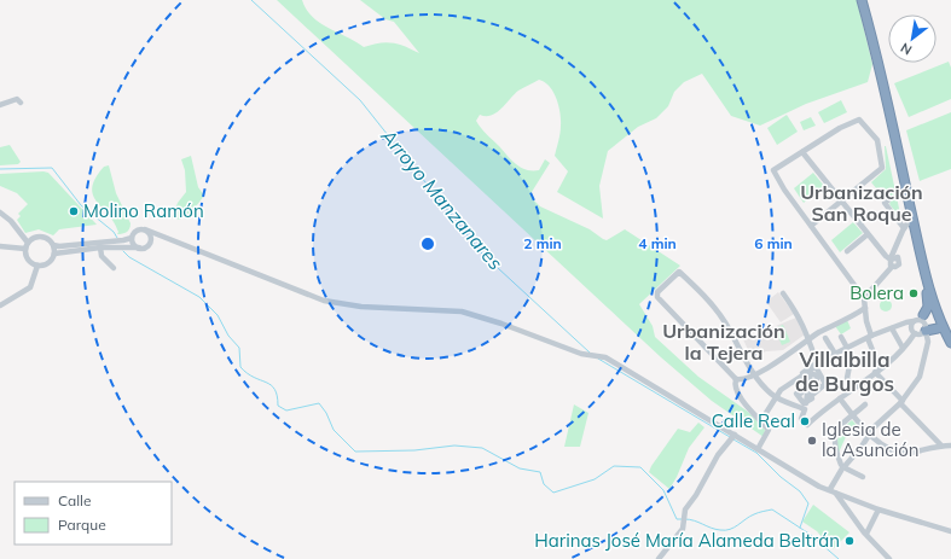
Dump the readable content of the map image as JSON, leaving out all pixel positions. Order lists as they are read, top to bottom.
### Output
{
  "districts": ["Urbanización San Roque", "Urbanización la Tejera", "Villalbilla de Burgos"],
  "water": ["Arroyo Manzanares"],
  "places": [
    "Molino Ramón",
    "Bolera",
    "Calle Real",
    "Iglesia de la Asunción",
    "Harinas José María Alameda Beltrán"
  ],
  "legend": ["Calle", "Parque"],
  "north": "bottom left",
  "rings": ["2 min", "4 min", "6 min"]
}
